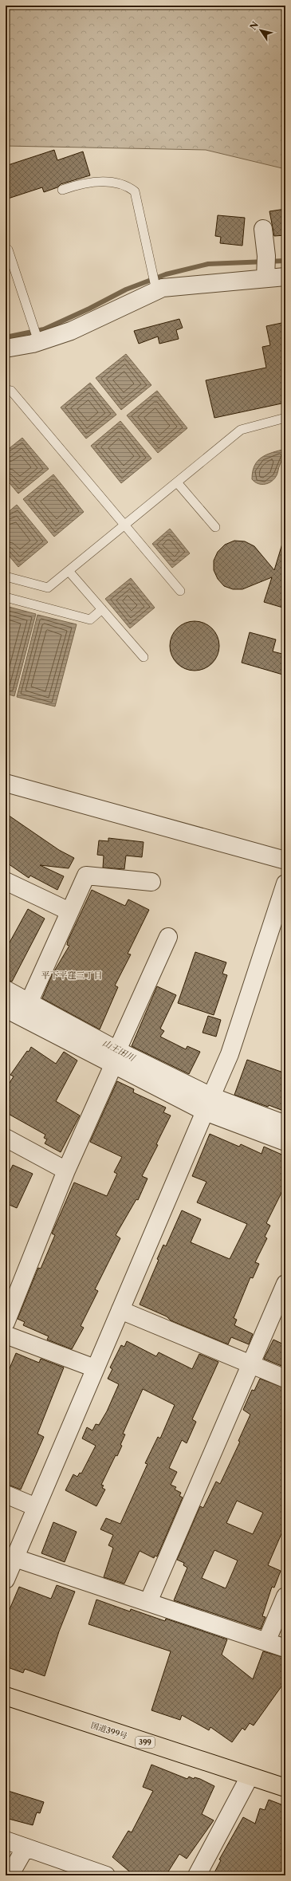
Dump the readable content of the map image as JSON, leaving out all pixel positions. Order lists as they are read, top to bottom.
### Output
{
  "streets": {
    "highway": ["国道399号", "399"]
  },
  "districts": ["平下平窪三丁目"],
  "water": ["山王田川"],
  "north": "top left"
}
